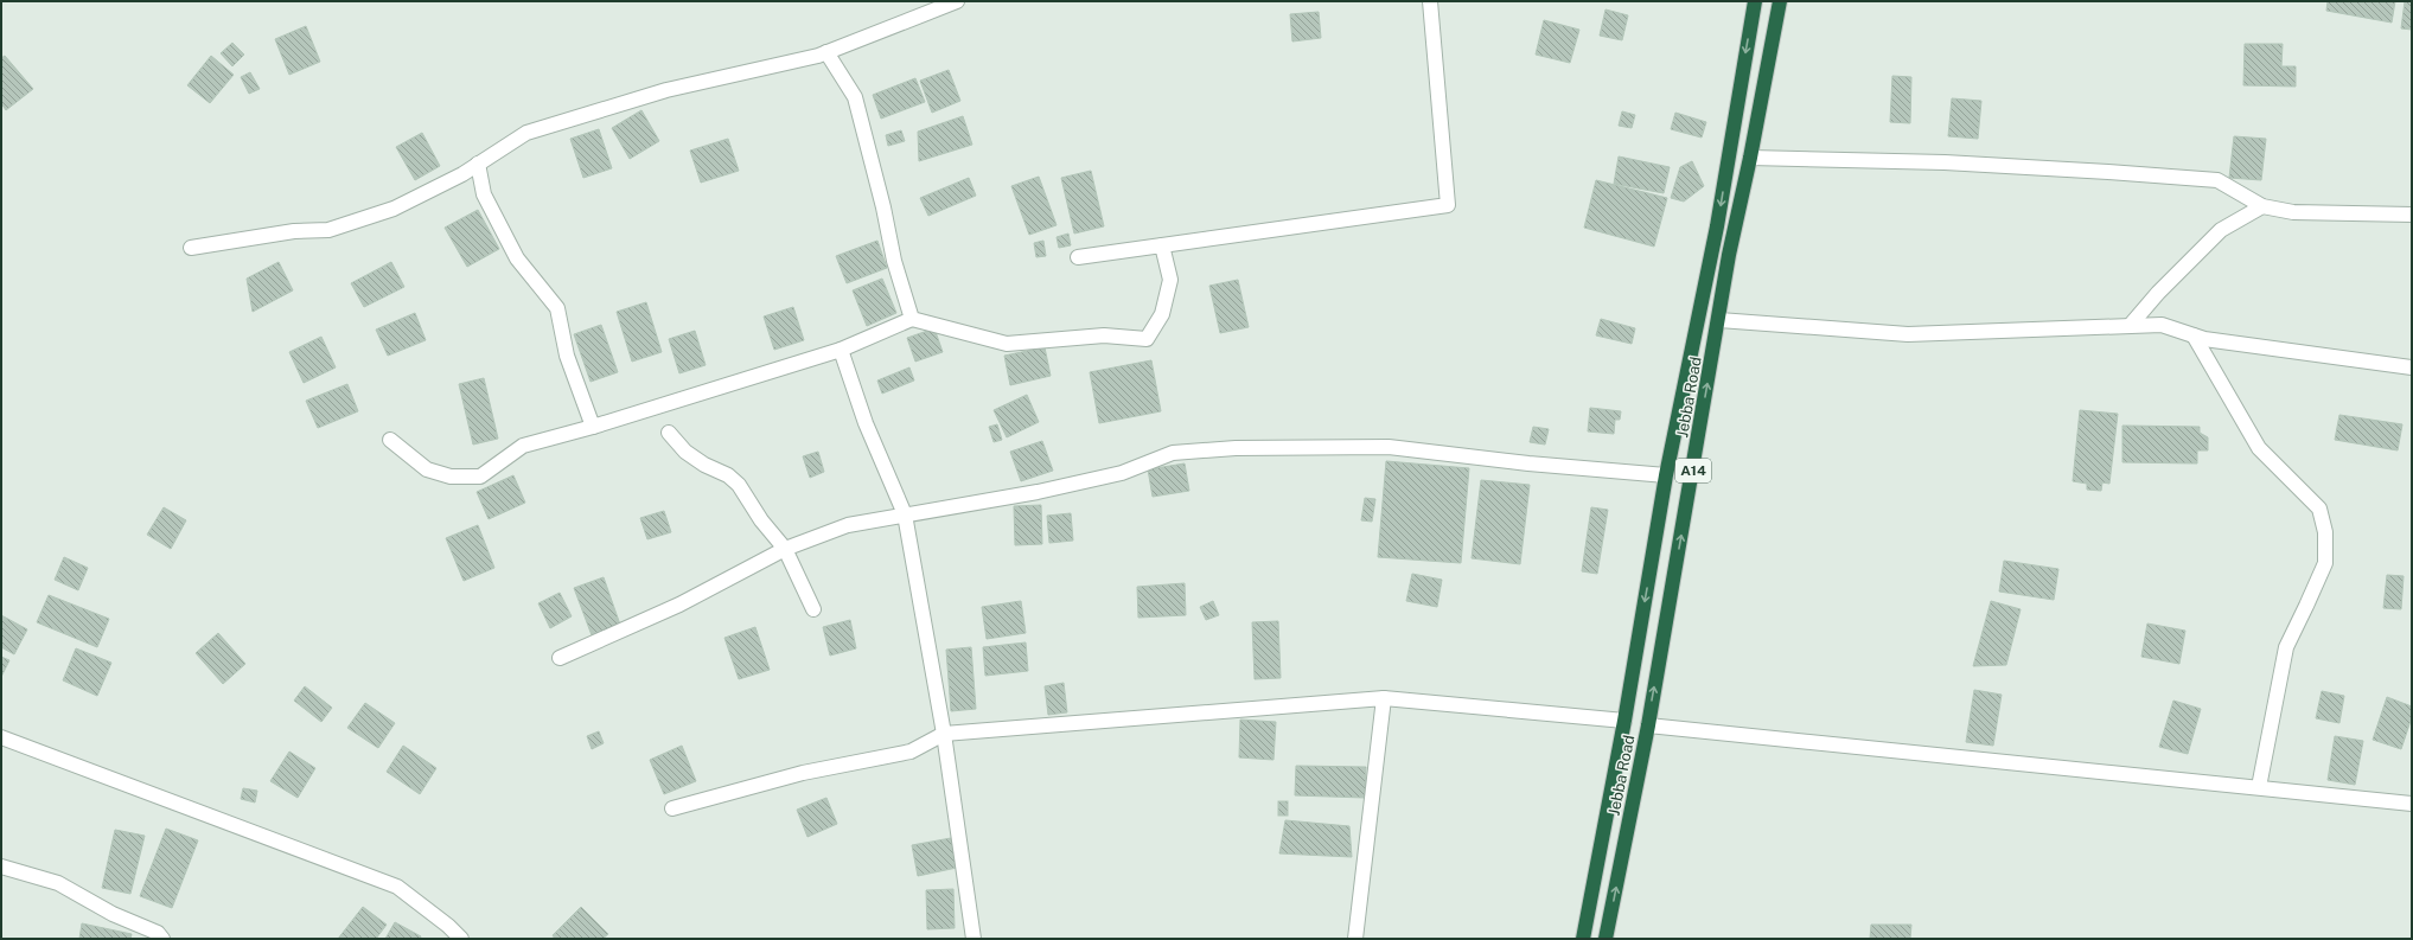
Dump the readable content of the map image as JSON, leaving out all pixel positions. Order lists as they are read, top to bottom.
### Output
{
  "streets": {
    "highway": ["Jebba Road", "A14"]
  }
}
